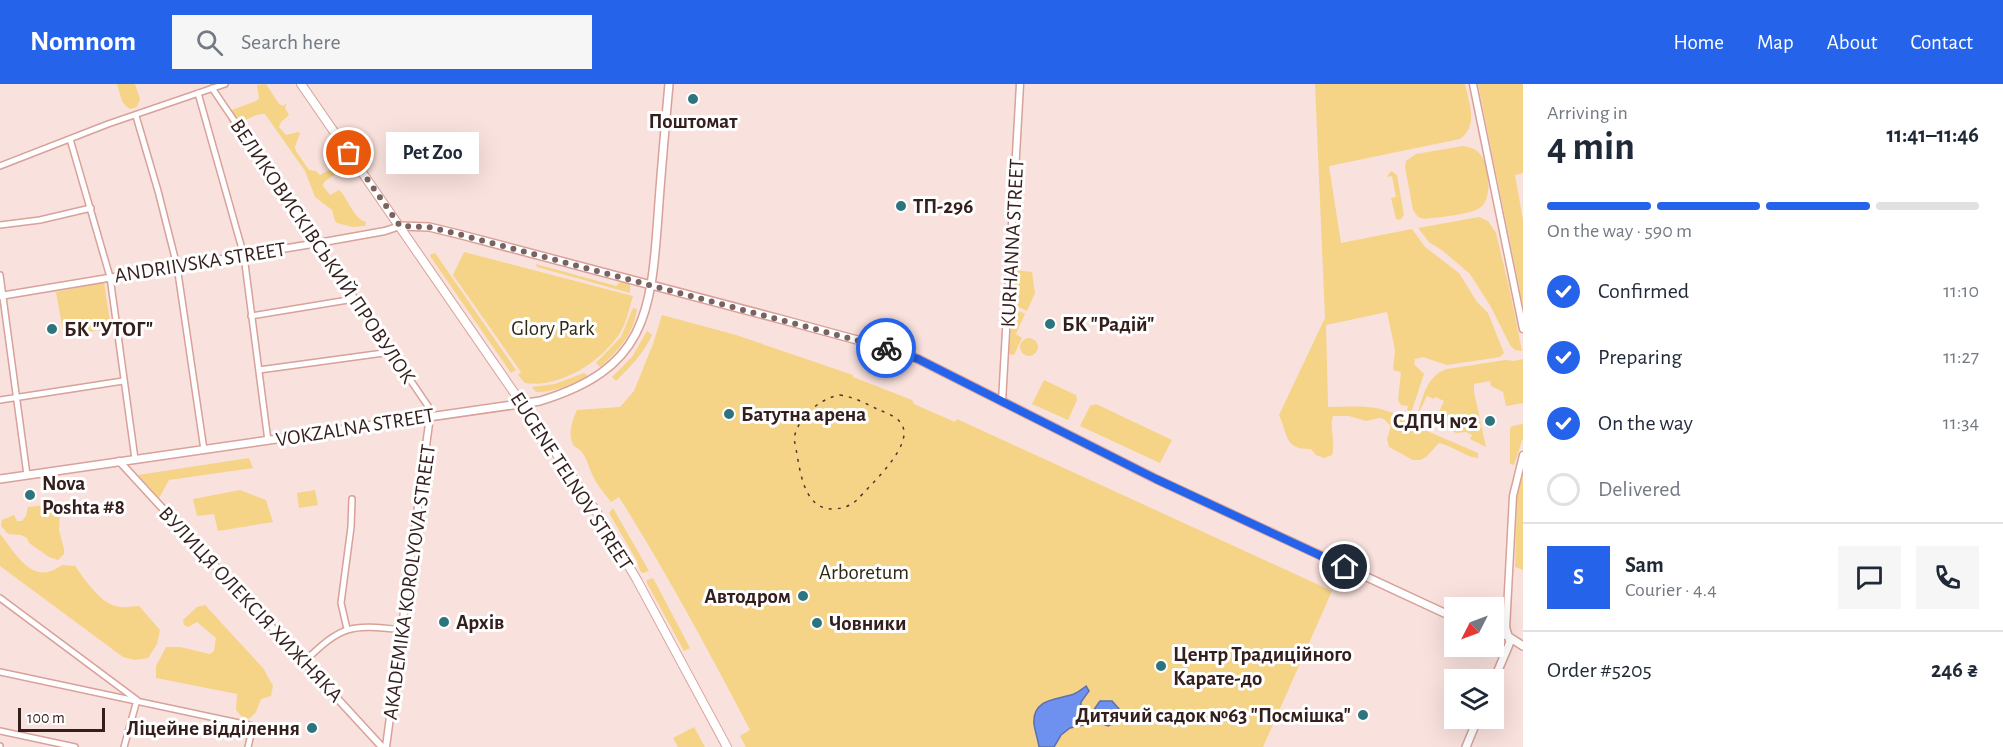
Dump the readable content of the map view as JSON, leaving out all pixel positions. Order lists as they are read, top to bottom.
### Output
{
  "streets": {
    "main road": ["VOKZALNA STREET", "EUGENE TELNOV STREET"],
    "street": [
      "KURHANNA STREET",
      "ВЕЛИКОВИСКІВСЬКИЙ ПРОВУЛОК",
      "ANDRIIVSKA STREET",
      "AKADEMIKA KOROLYOVA STREET",
      "ВУЛИЦЯ ОЛЕКСІЯ ХИЖНЯКА"
    ]
  },
  "crossings": [
    ["ВЕЛИКОВИСКІВСЬКИЙ ПРОВУЛОК", "ANDRIIVSKA STREET"],
    ["ВЕЛИКОВИСКІВСЬКИЙ ПРОВУЛОК", "VOKZALNA STREET"],
    ["ВЕЛИКОВИСКІВСЬКИЙ ПРОВУЛОК", "AKADEMIKA KOROLYOVA STREET"],
    ["ANDRIIVSKA STREET", "EUGENE TELNOV STREET"],
    ["VOKZALNA STREET", "EUGENE TELNOV STREET"],
    ["VOKZALNA STREET", "AKADEMIKA KOROLYOVA STREET"],
    ["VOKZALNA STREET", "ВУЛИЦЯ ОЛЕКСІЯ ХИЖНЯКА"],
    ["AKADEMIKA KOROLYOVA STREET", "ВУЛИЦЯ ОЛЕКСІЯ ХИЖНЯКА"]
  ],
  "parks": ["Glory Park", "Arboretum"],
  "places": [
    "Поштомат",
    "Pet Zoo",
    "ТП-296",
    "БК \"Радій\"",
    "БК \"УТОГ\"",
    "Батутна арена",
    "СДПЧ №2",
    "Nova Poshta #8",
    "Автодром",
    "Архів",
    "Човники",
    "Центр Традиційного Карате-до",
    "Дитячий садок №63 \"Посмішка\"",
    "Ліцейне відділення"
  ],
  "scale_bar": "100 m",
  "north": "bottom left",
  "page": {
    "header": "Nomnom",
    "search": "Search here",
    "nav": [
      "Home",
      "Map",
      "About",
      "Contact"
    ],
    "heading": ["4 min", "Arriving in", "11:41–11:46"],
    "panel": [
      "Sam",
      "Courier · 4.4",
      "Order #5205",
      "246 ₴"
    ],
    "bubble": "Pet Zoo",
    "bar": "On the way · 590 m",
    "list": [
      ["Confirmed", "11:10"],
      ["Preparing", "11:27"],
      ["On the way", "11:34"],
      "Delivered"
    ],
    "round": "S",
    "scale": "100 m"
  }
}
